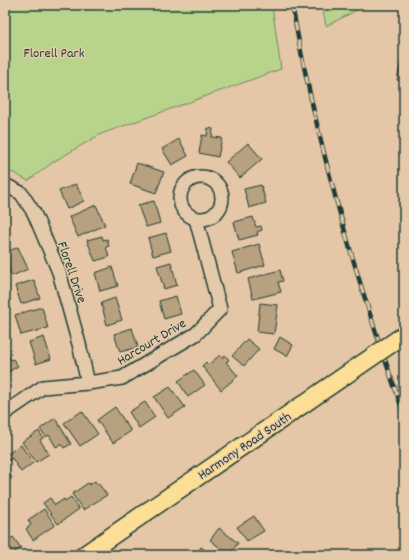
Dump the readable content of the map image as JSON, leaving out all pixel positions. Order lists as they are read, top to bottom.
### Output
{
  "streets": {
    "main road": ["Harmony Road South"],
    "street": ["Florell Drive", "Harcourt Drive"]
  },
  "crossings": [
    ["Florell Drive", "Harcourt Drive"]
  ],
  "parks": ["Florell Park"]
}
